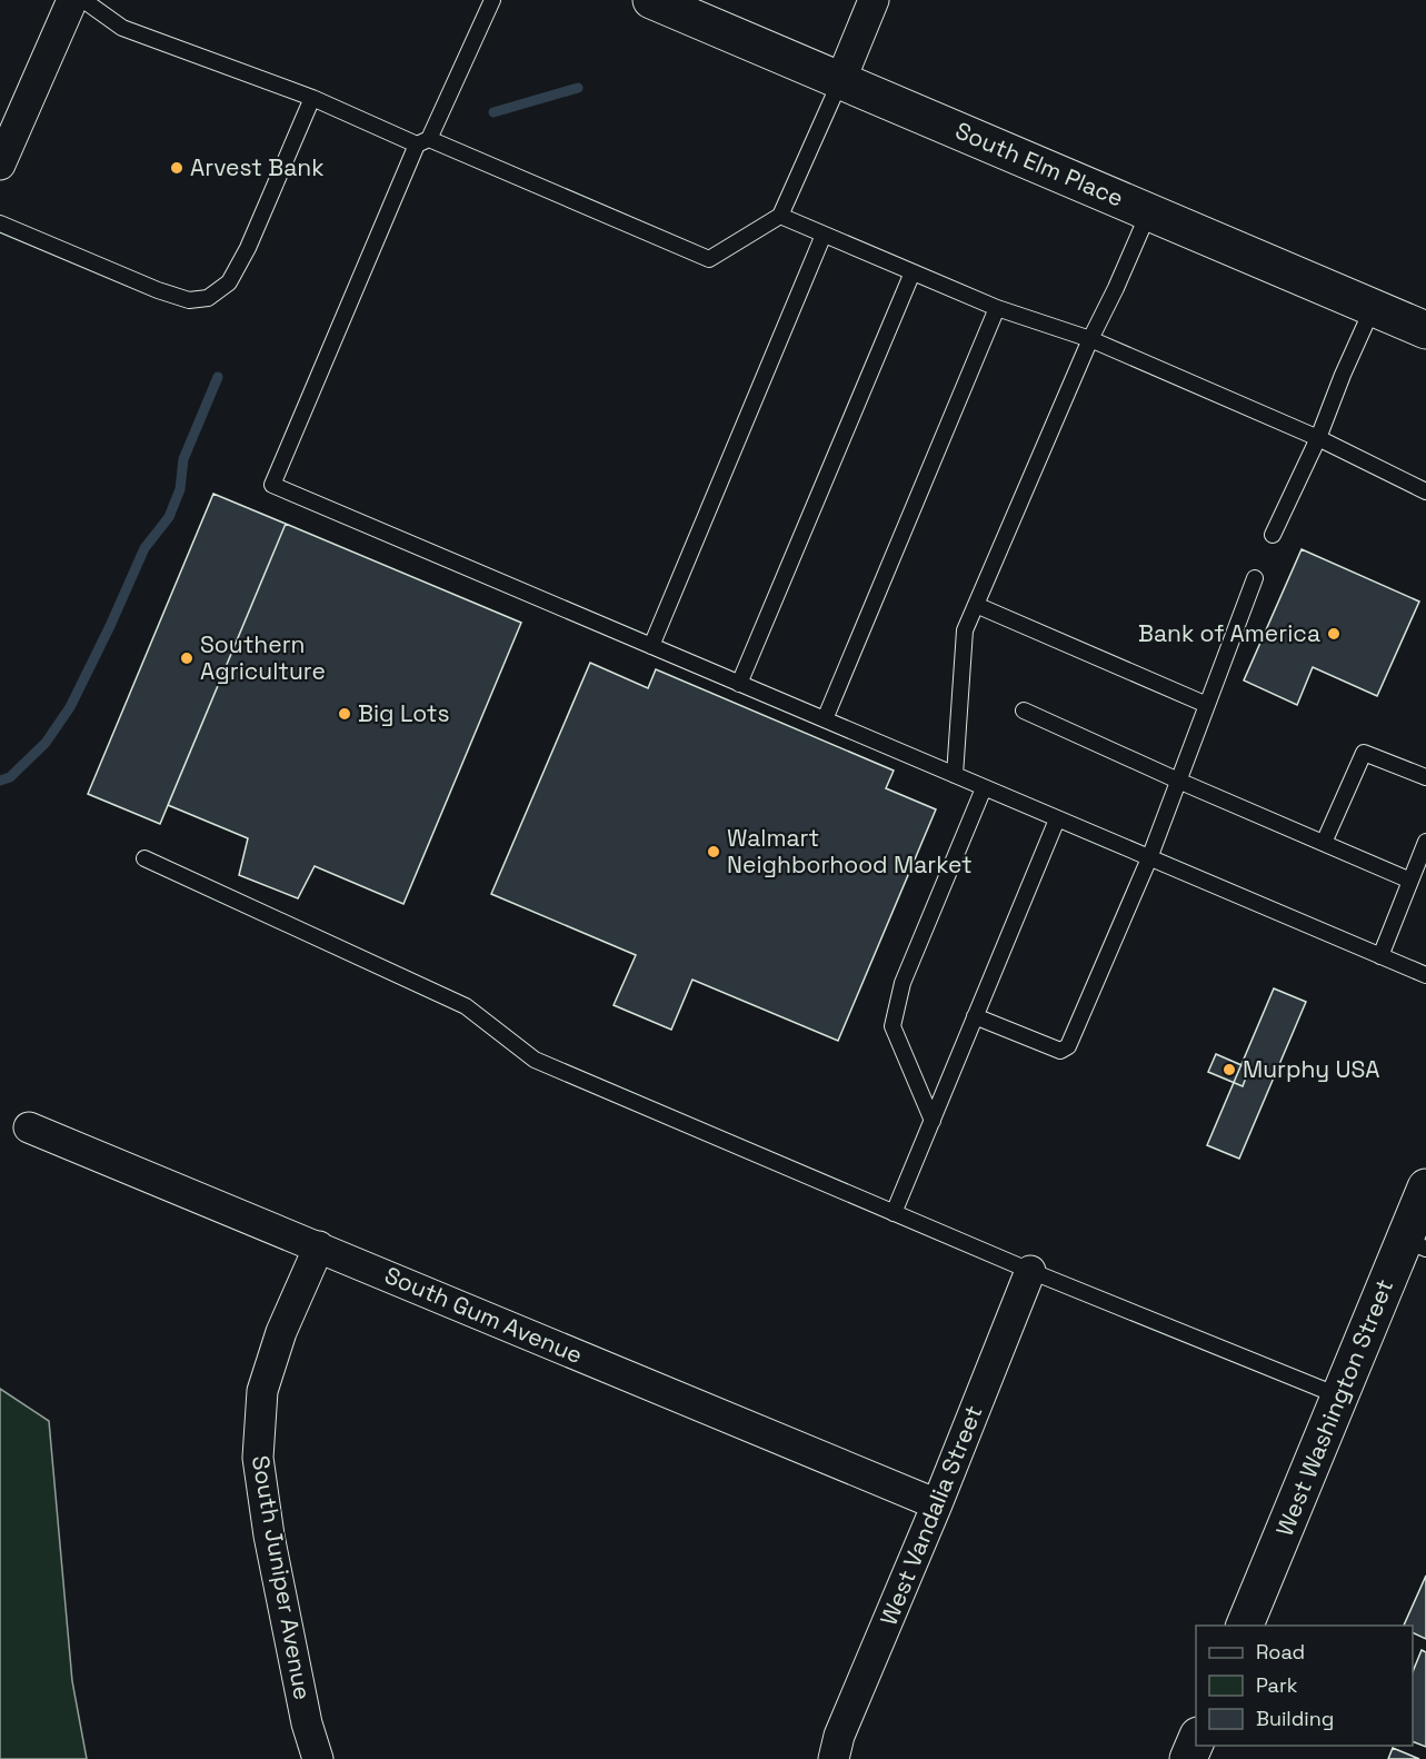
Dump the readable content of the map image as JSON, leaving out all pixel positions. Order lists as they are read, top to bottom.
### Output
{
  "streets": {
    "main road": ["South Elm Place", "West Washington Street"],
    "street": ["South Gum Avenue", "West Vandalia Street", "South Juniper Avenue"]
  },
  "crossings": [
    ["South Gum Avenue", "West Vandalia Street"],
    ["South Gum Avenue", "South Juniper Avenue"]
  ],
  "places": [
    "Arvest Bank",
    "Bank of America",
    "Southern Agriculture",
    "Big Lots",
    "Walmart Neighborhood Market",
    "Murphy USA"
  ],
  "legend": ["Road", "Park", "Building"]
}
